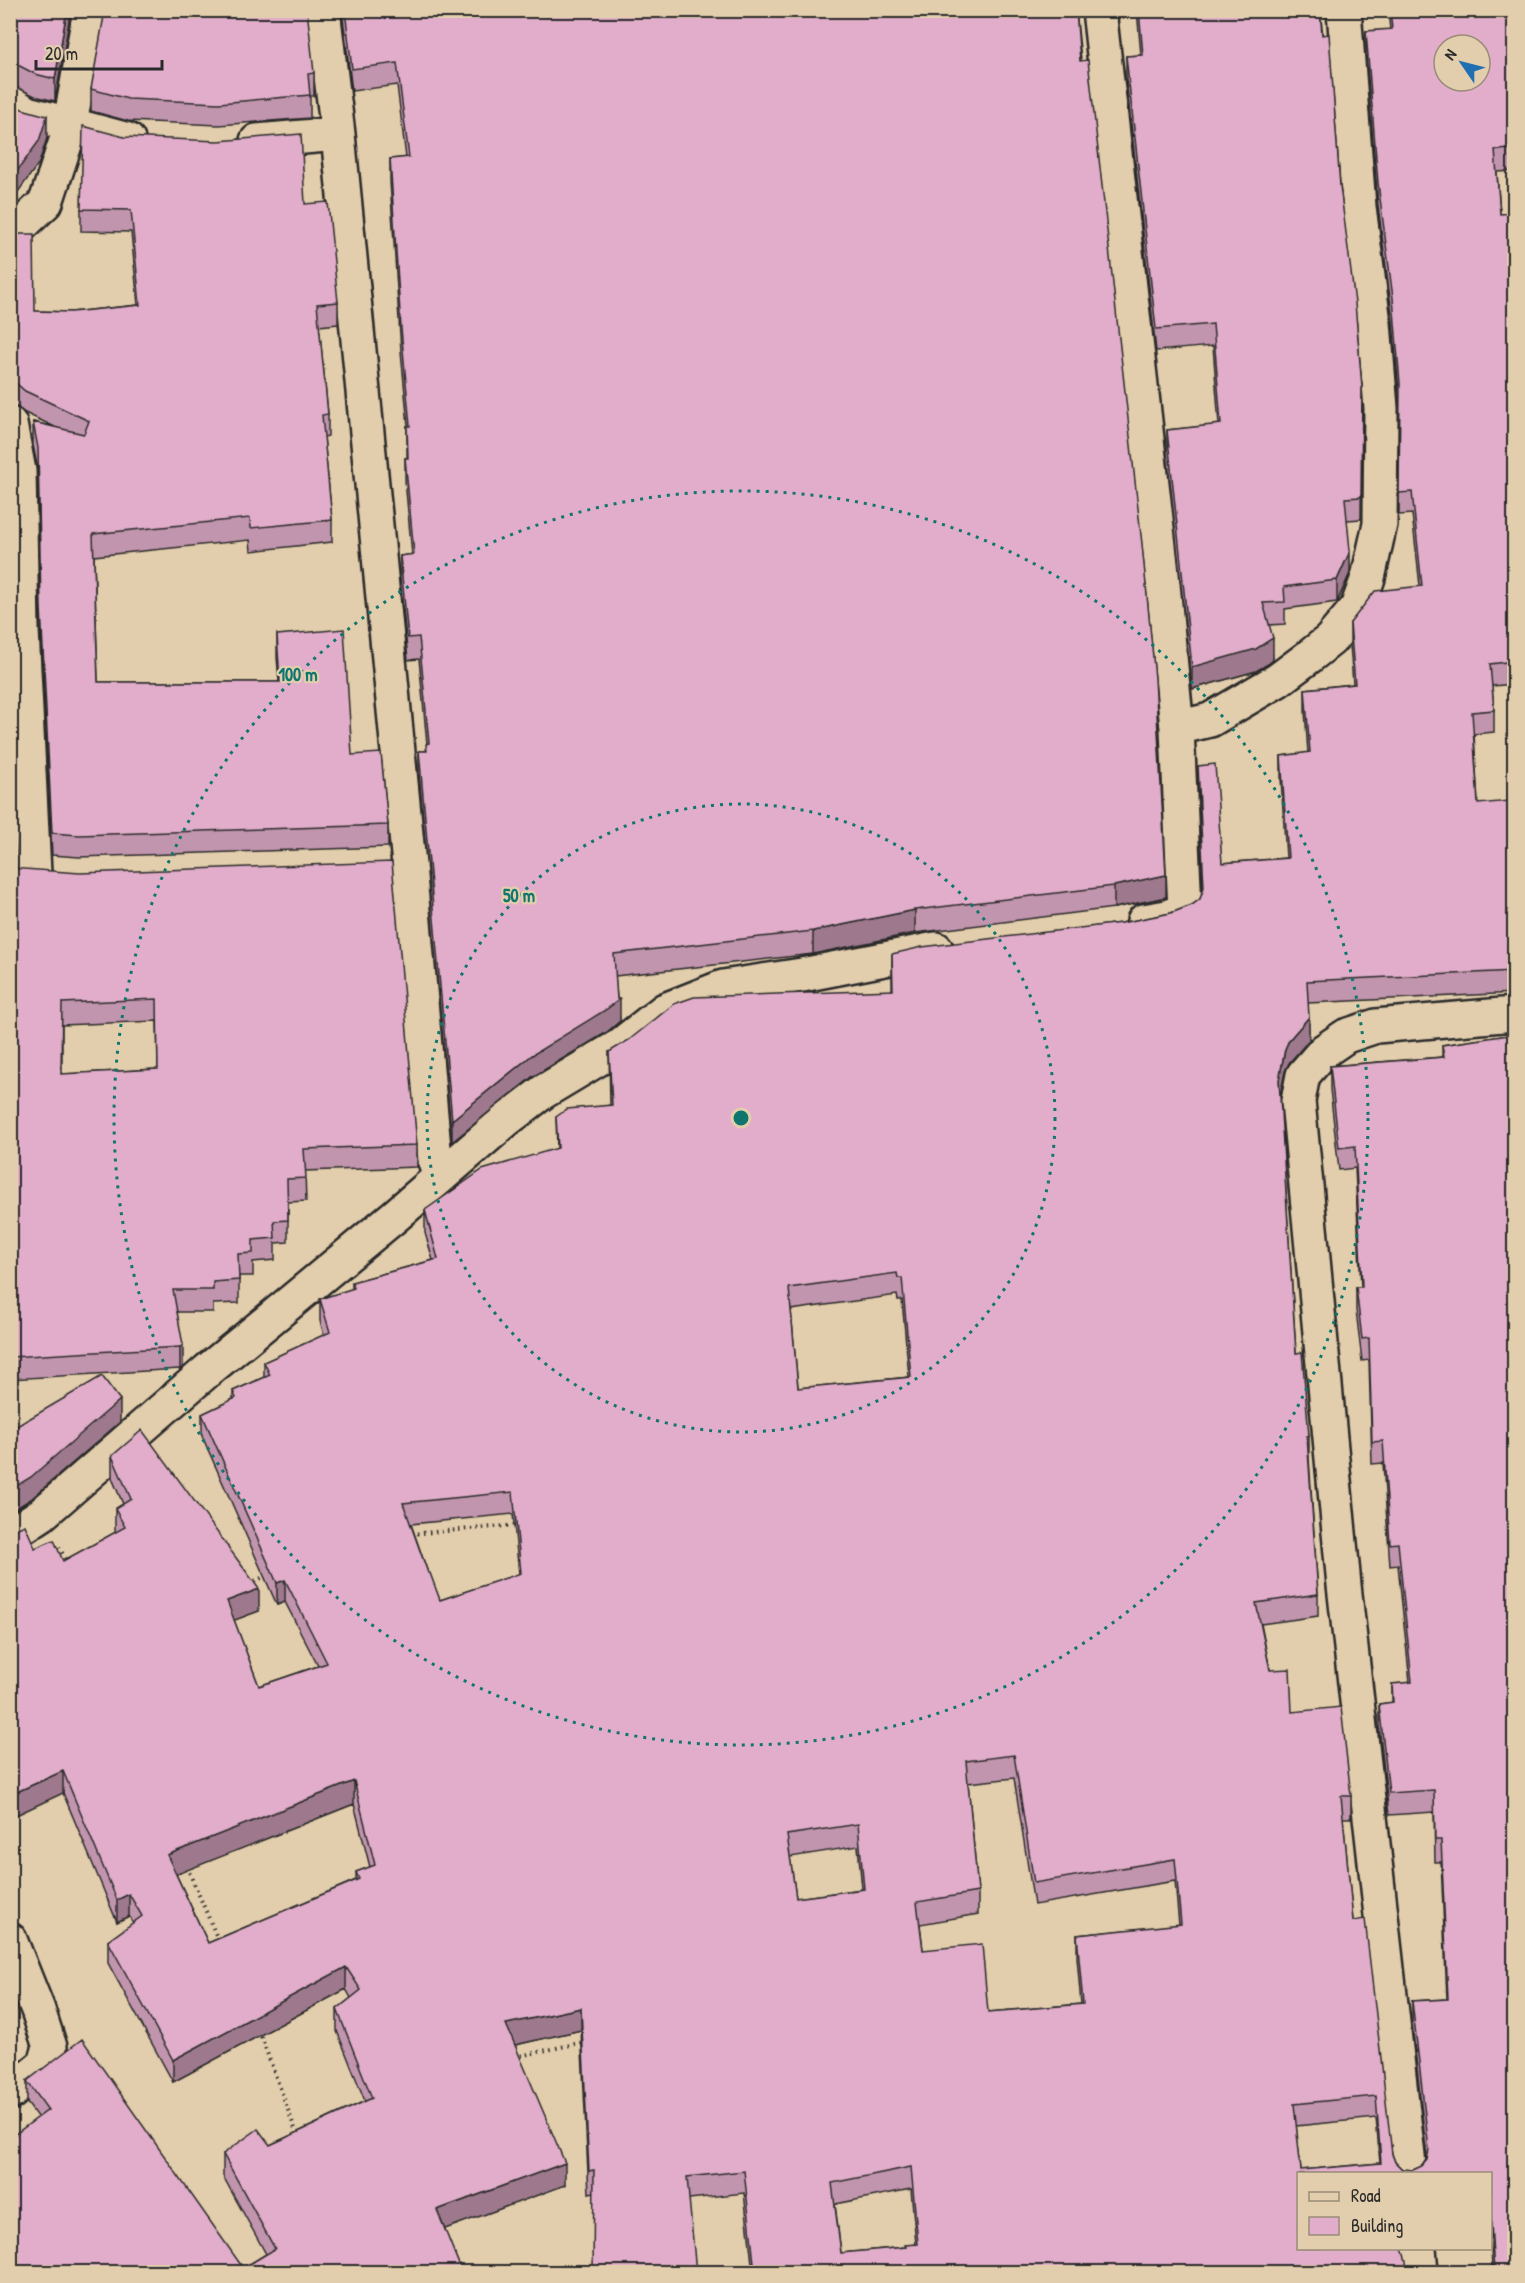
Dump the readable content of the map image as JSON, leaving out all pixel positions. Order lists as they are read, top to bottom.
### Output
{
  "legend": ["Road", "Building"],
  "scale_bar": "20 m",
  "north": "top left",
  "rings": ["100 m", "50 m"]
}
